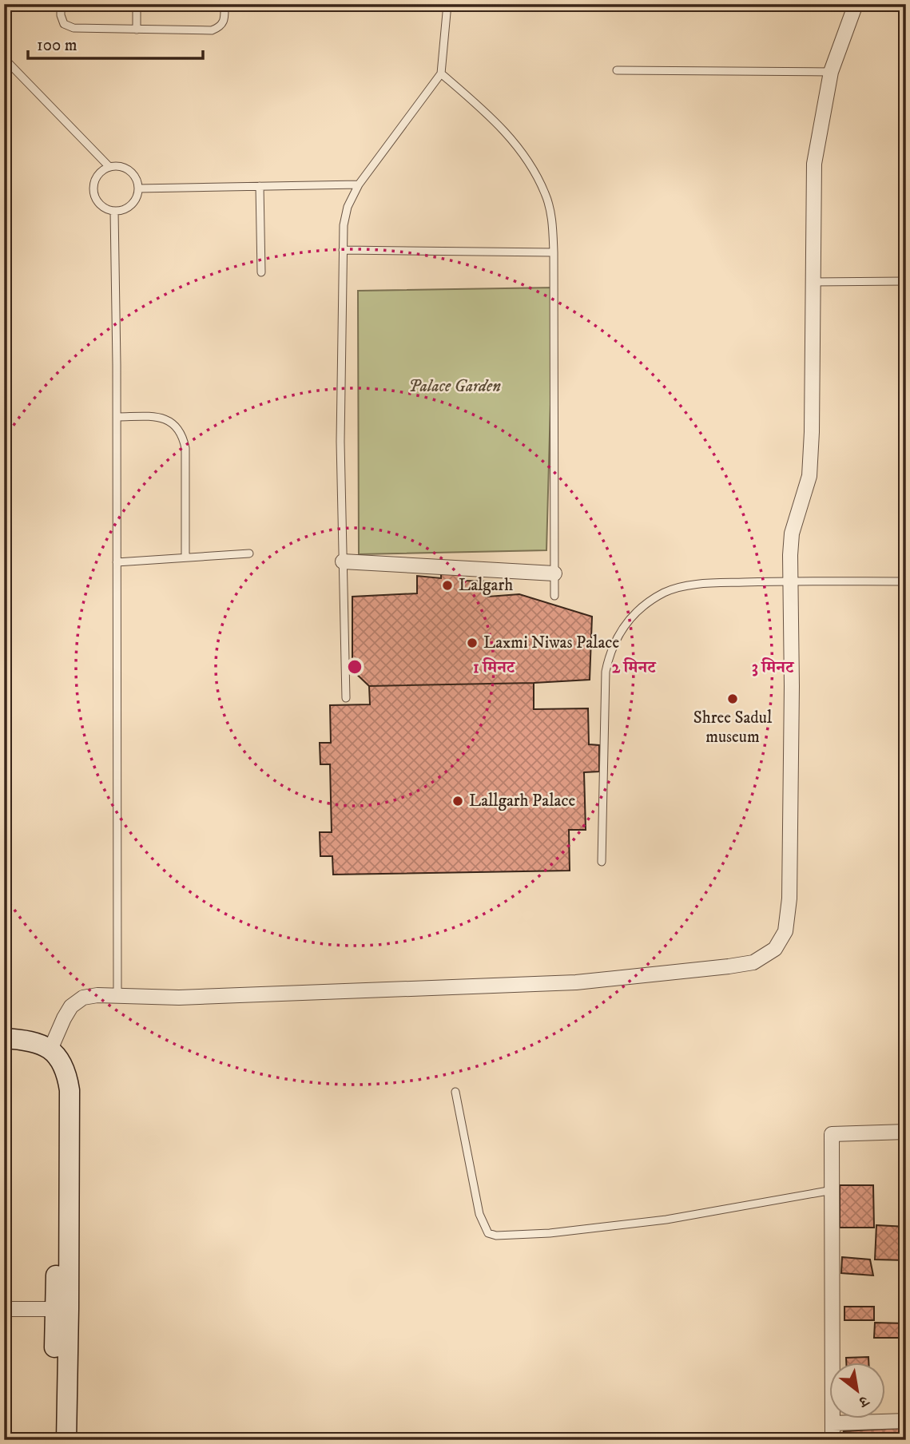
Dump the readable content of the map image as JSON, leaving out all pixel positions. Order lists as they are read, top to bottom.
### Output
{
  "parks": ["Palace Garden"],
  "places": [
    "Lalgarh",
    "Laxmi Niwas Palace",
    "Shree Sadul museum",
    "Lallgarh Palace"
  ],
  "scale_bar": "100 m",
  "north": "bottom right",
  "rings": ["1 मिनट", "2 मिनट", "3 मिनट"]
}
